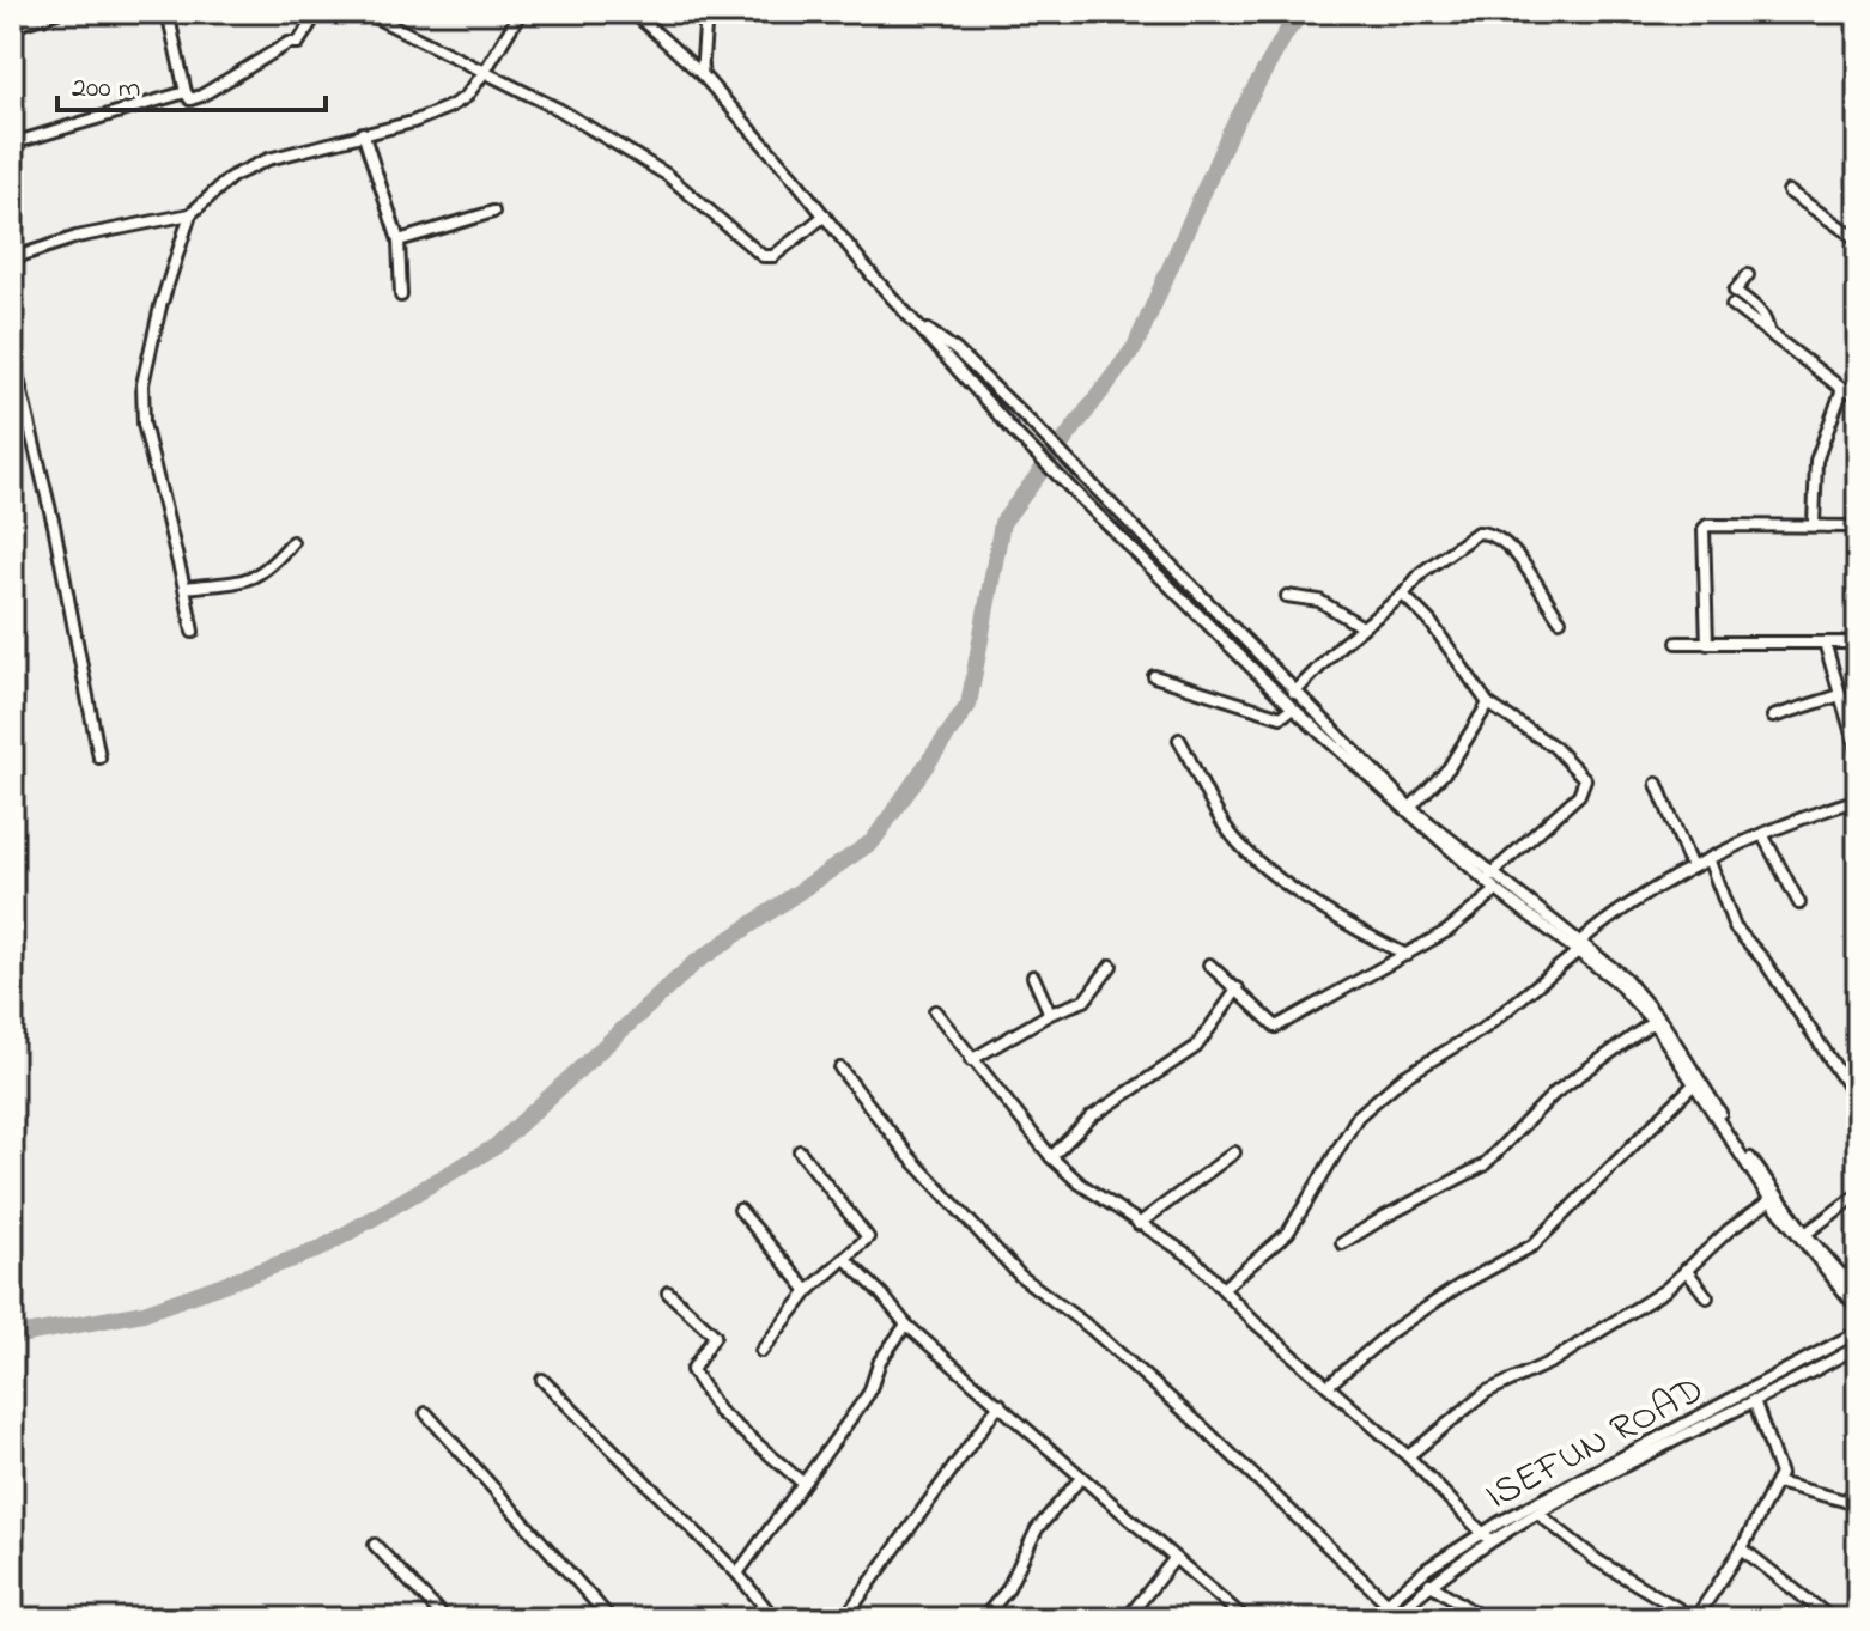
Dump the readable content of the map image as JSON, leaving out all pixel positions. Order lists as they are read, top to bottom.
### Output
{
  "streets": {
    "street": ["ISEFUN ROAD"]
  },
  "scale_bar": "200 m"
}
